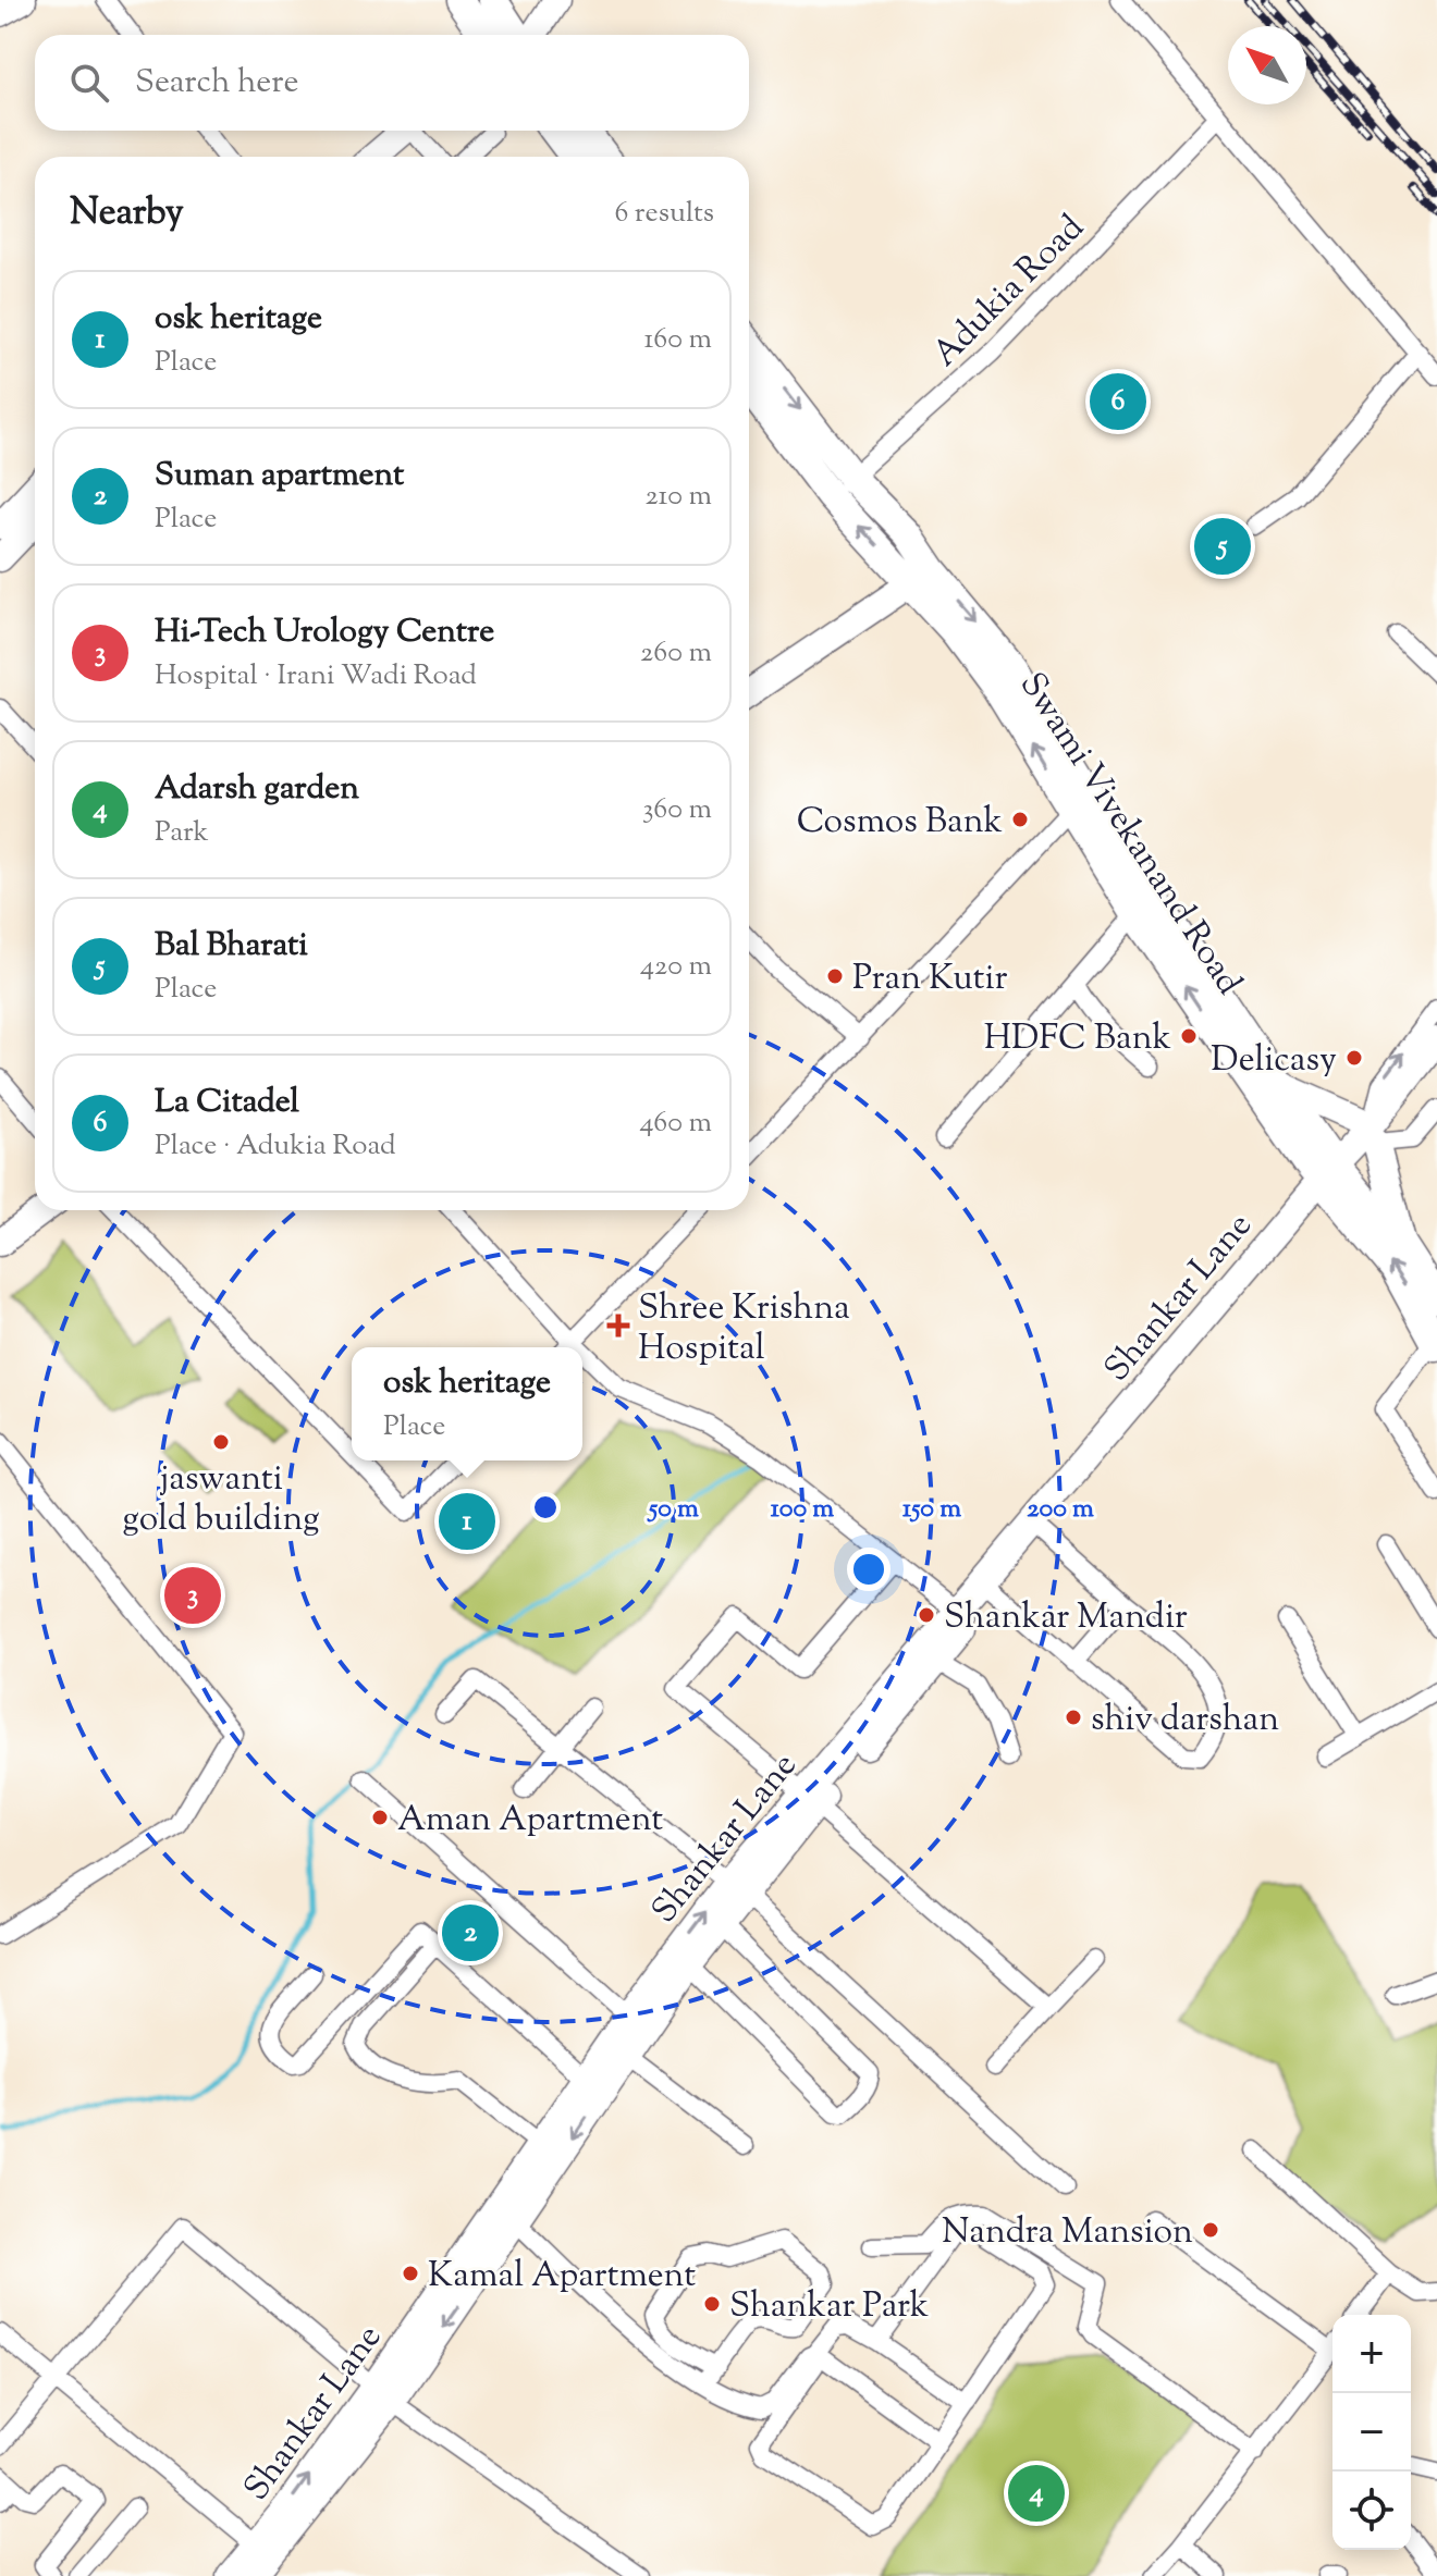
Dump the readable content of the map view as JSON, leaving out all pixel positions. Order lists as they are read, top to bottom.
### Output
{
  "streets": {
    "main road": ["Swami Vivekanand Road"],
    "street": ["Adukia Road", "Shankar Lane"]
  },
  "crossings": [
    ["Adukia Road", "Swami Vivekanand Road"],
    ["Swami Vivekanand Road", "Shankar Lane"]
  ],
  "places": {
    "other": [
      "Cosmos Bank",
      "Pran Kutir",
      "HDFC Bank",
      "Delicasy",
      "jaswanti gold building",
      "Shankar Mandir",
      "shiv darshan",
      "Aman Apartment",
      "Nandra Mansion",
      "Kamal Apartment",
      "Shankar Park"
    ],
    "health": ["Shree Krishna Hospital"]
  },
  "north": "top left",
  "page": {
    "search": "Search here",
    "heading": ["Nearby", "6 results"],
    "list": [
      {
        "mark": "1",
        "name": "osk heritage",
        "note": "Place",
        "value": "160 m"
      },
      {
        "mark": "2",
        "name": "Suman apartment",
        "note": "Place",
        "value": "210 m"
      },
      {
        "mark": "3",
        "name": "Hi-Tech Urology Centre",
        "note": "Hospital · Irani Wadi Road",
        "value": "260 m"
      },
      {
        "mark": "4",
        "name": "Adarsh garden",
        "note": "Park",
        "value": "360 m"
      },
      {
        "mark": "5",
        "name": "Bal Bharati",
        "note": "Place",
        "value": "420 m"
      },
      {
        "mark": "6",
        "name": "La Citadel",
        "note": "Place · Adukia Road",
        "value": "460 m"
      }
    ],
    "pins": [
      "6",
      "5",
      "1",
      "3",
      "2",
      "4"
    ],
    "popup": ["osk heritage", "Place"],
    "map_buttons": ["+", "−"]
  },
  "rings": [
    "50 m",
    "100 m",
    "150 m",
    "200 m"
  ]
}
